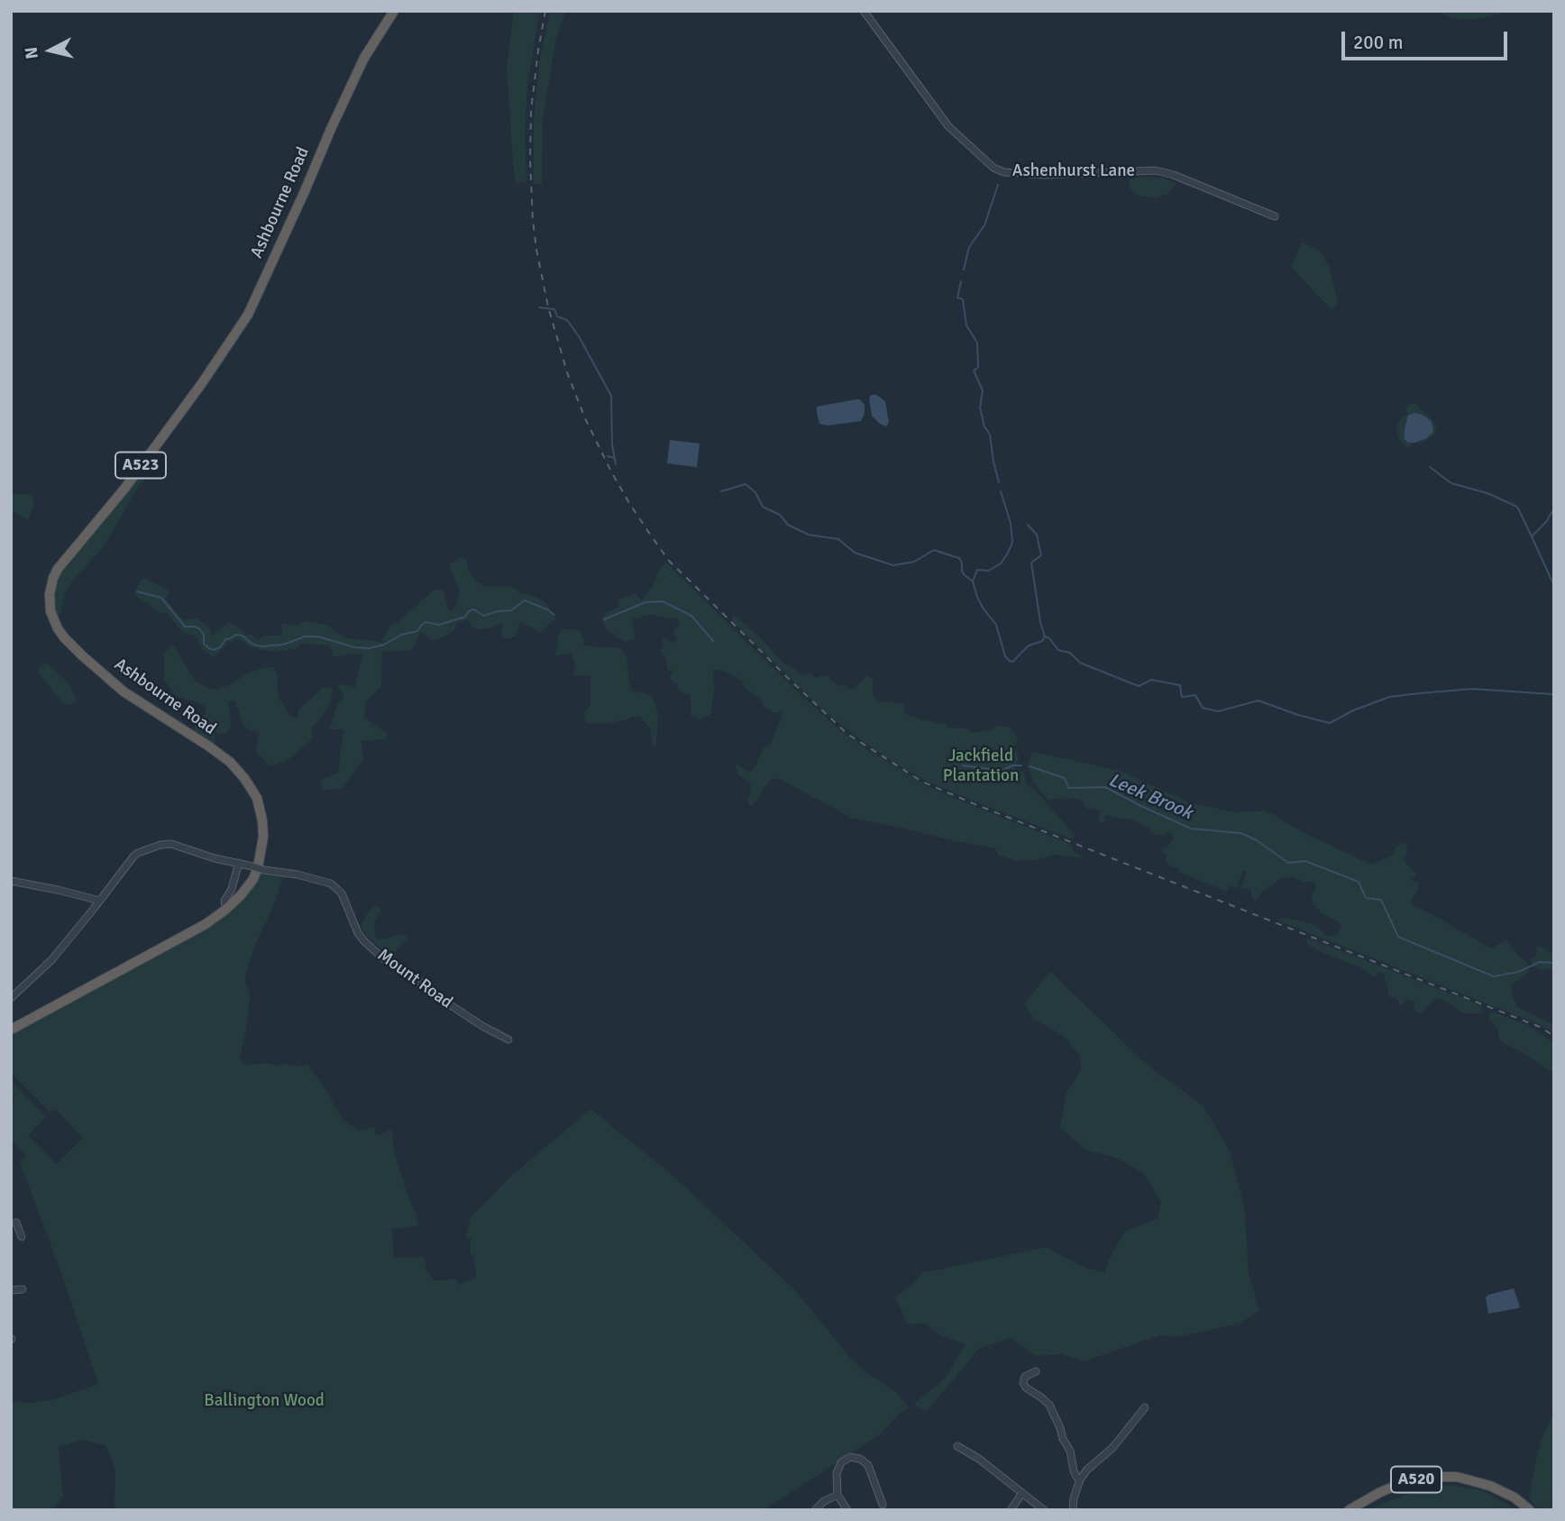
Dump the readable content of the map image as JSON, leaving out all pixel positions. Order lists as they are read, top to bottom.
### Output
{
  "streets": {
    "highway": ["Ashbourne Road", "A523", "A520"],
    "street": ["Ashenhurst Lane", "Mount Road"]
  },
  "water": ["Leek Brook"],
  "parks": ["Jackfield Plantation", "Ballington Wood"],
  "scale_bar": "200 m",
  "north": "left"
}
